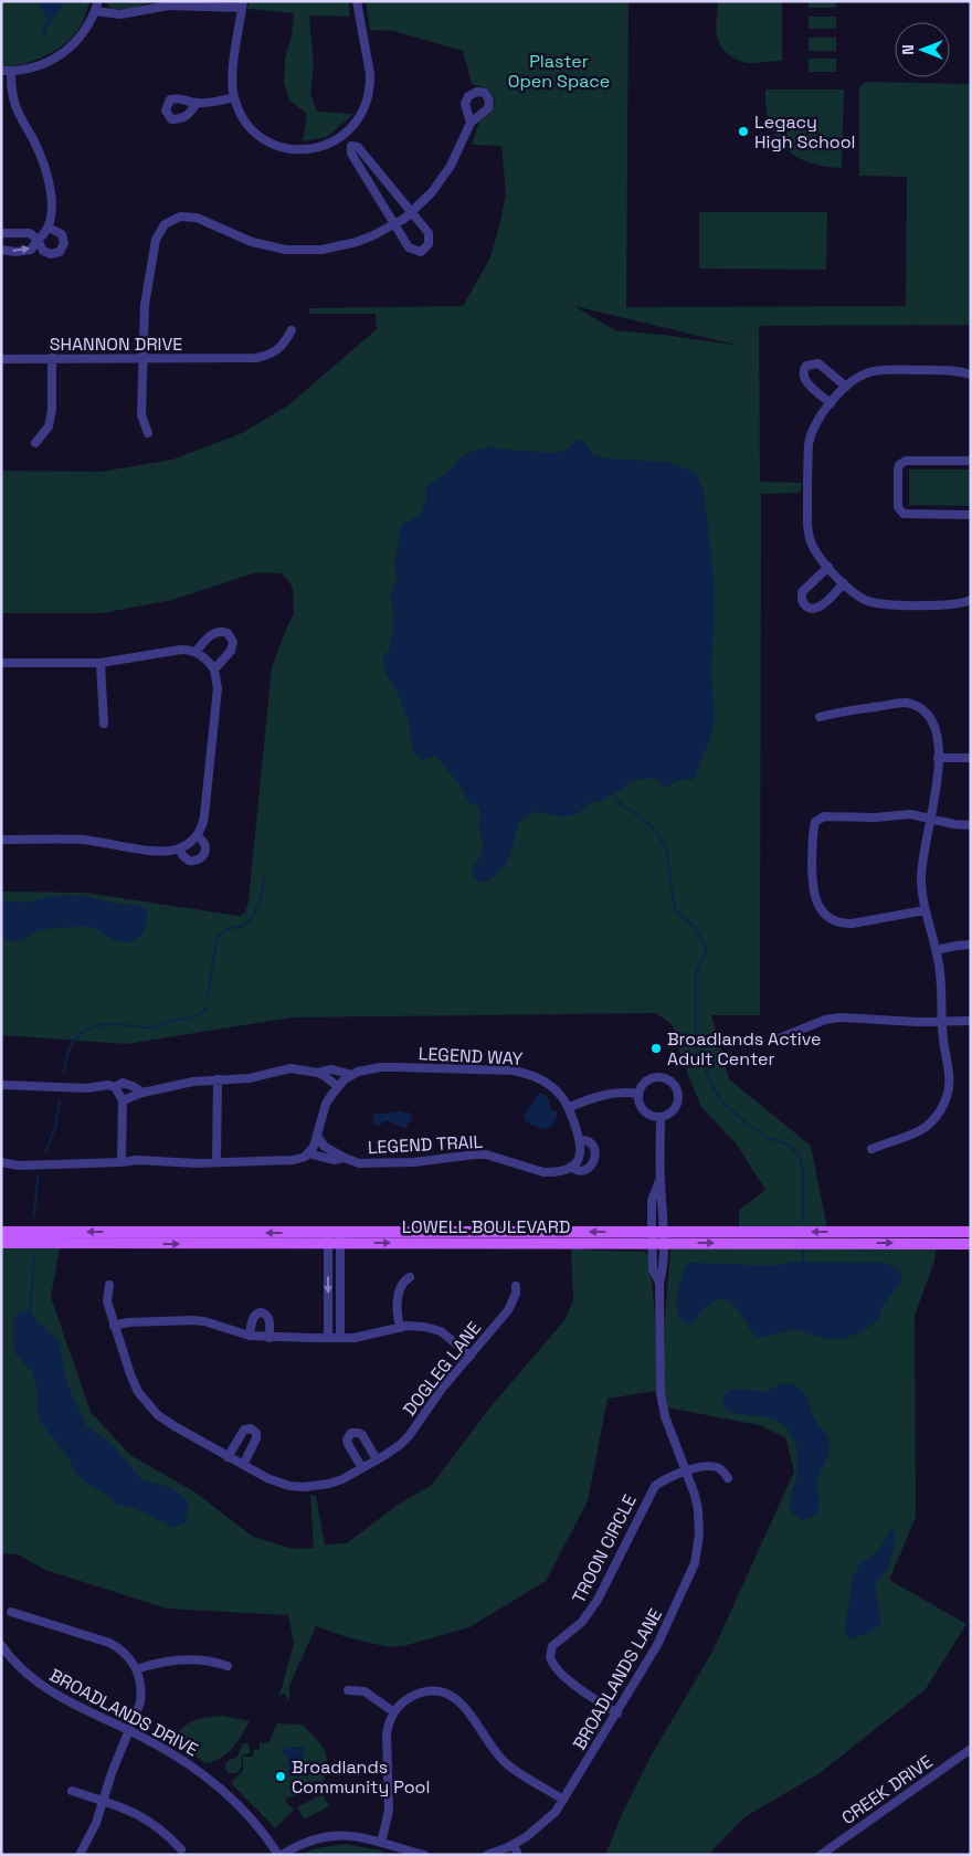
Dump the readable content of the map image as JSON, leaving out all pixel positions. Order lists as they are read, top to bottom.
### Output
{
  "streets": {
    "main road": ["LOWELL BOULEVARD"],
    "street": [
      "SHANNON DRIVE",
      "LEGEND WAY",
      "LEGEND TRAIL",
      "DOGLEG LANE",
      "TROON CIRCLE",
      "BROADLANDS LANE",
      "BROADLANDS DRIVE",
      "CREEK DRIVE"
    ]
  },
  "crossings": [
    ["LEGEND WAY", "LEGEND TRAIL"],
    ["LOWELL BOULEVARD", "BROADLANDS LANE"],
    ["TROON CIRCLE", "BROADLANDS LANE"]
  ],
  "parks": ["Plaster Open Space"],
  "places": ["Legacy High School", "Broadlands Active Adult Center", "Broadlands Community Pool"],
  "north": "left"
}
